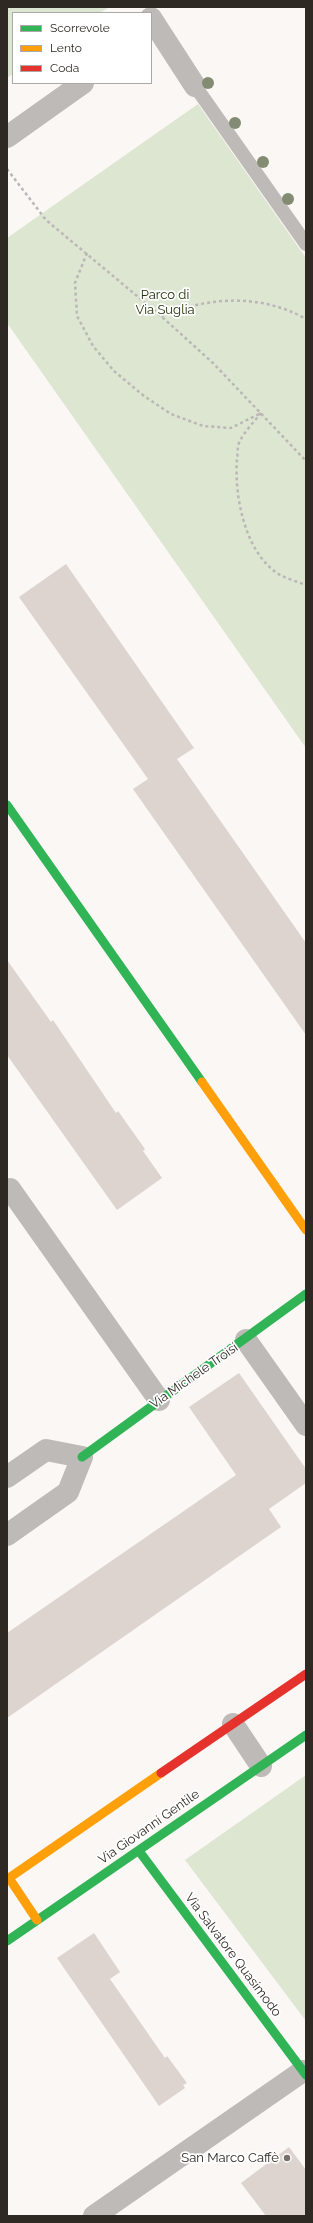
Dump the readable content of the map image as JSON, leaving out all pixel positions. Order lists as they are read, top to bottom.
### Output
{
  "streets": {
    "street": ["Via Michele Troisi", "Via Giovanni Gentile", "Via Salvatore Quasimodo"]
  },
  "crossings": [
    ["Via Giovanni Gentile", "Via Salvatore Quasimodo"]
  ],
  "parks": ["Parco di Via Suglia"],
  "places": ["San Marco Caffè"],
  "legend": ["Scorrevole", "Lento", "Coda"]
}
